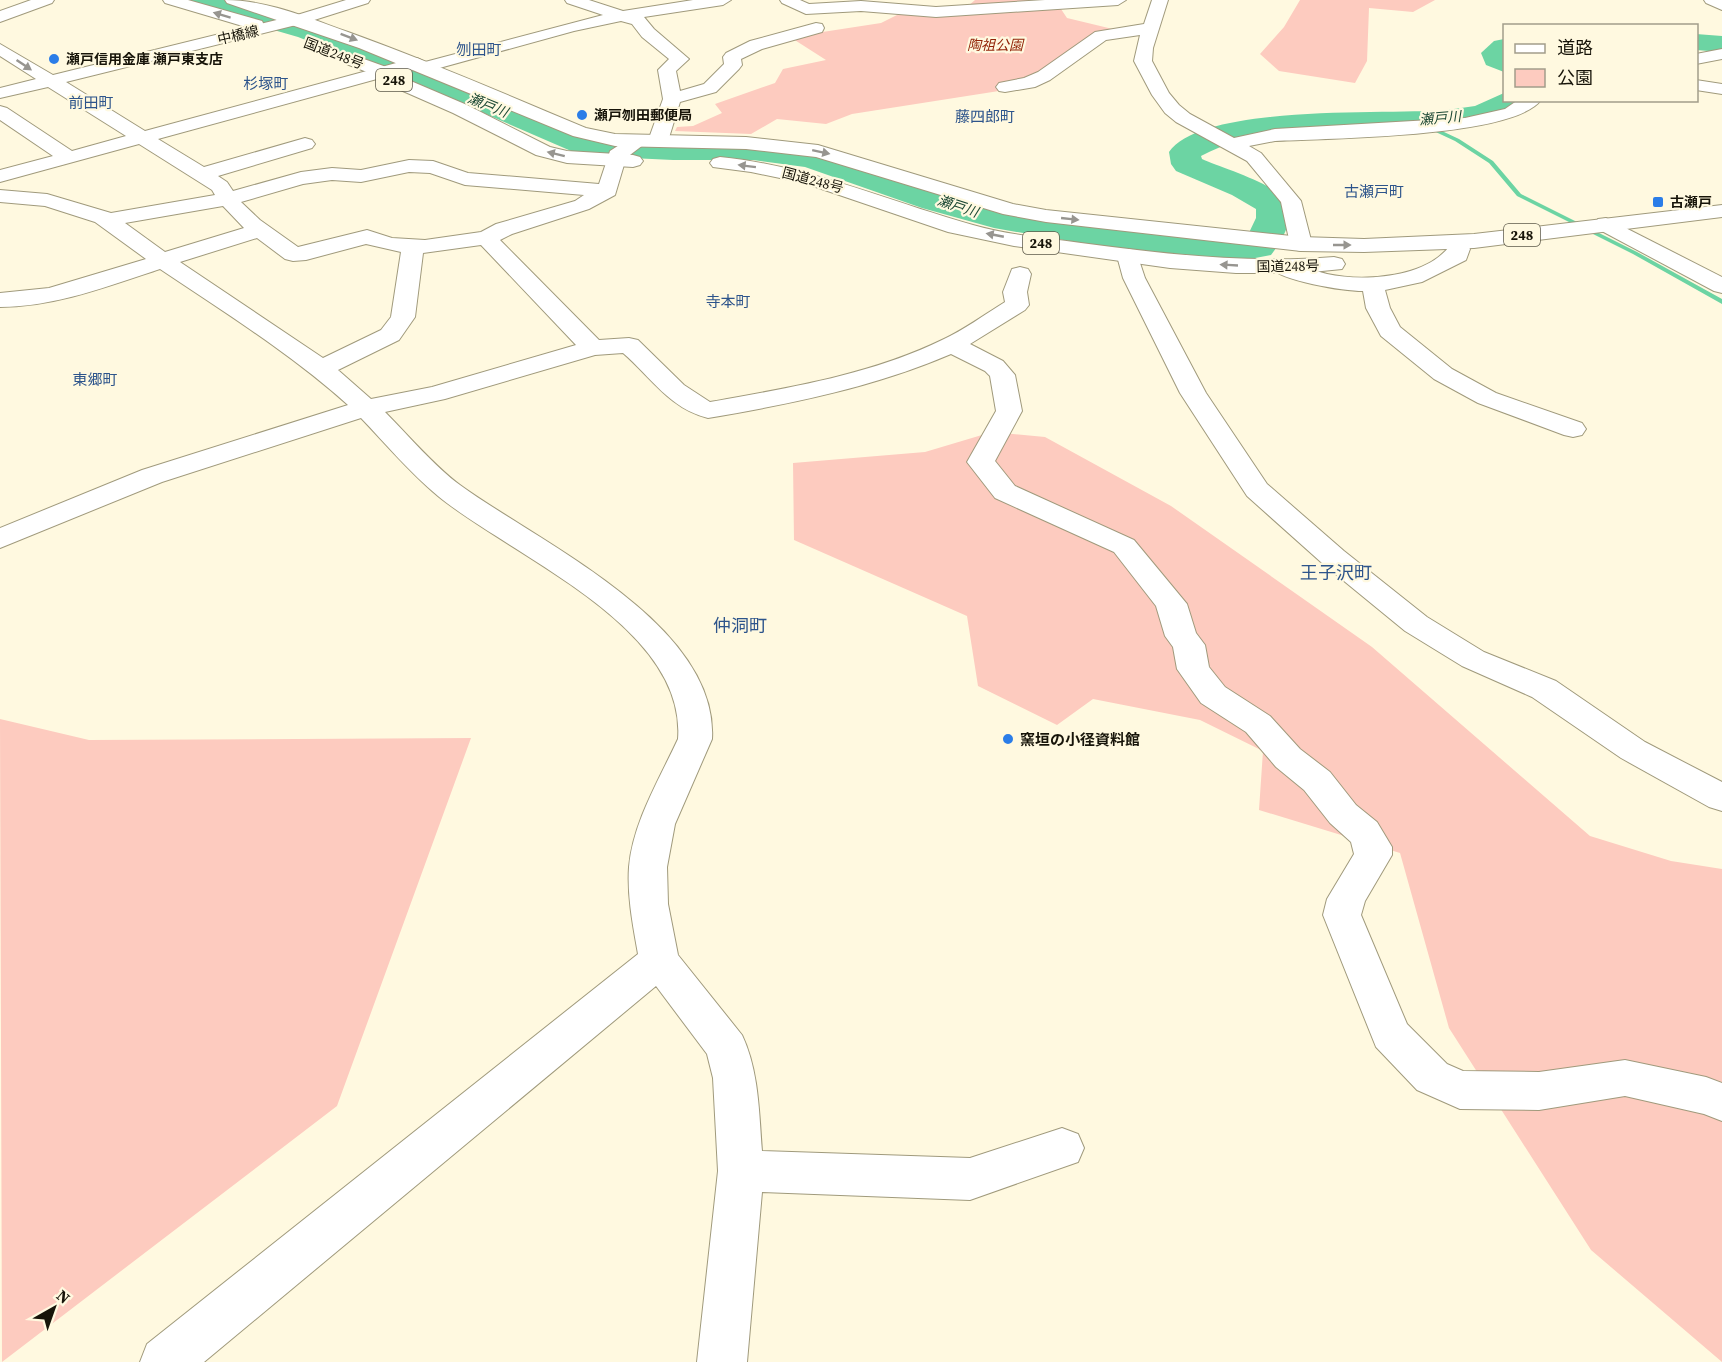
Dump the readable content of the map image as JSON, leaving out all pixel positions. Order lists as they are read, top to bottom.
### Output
{
  "streets": {
    "main road": ["中橋線", "国道248号", "248"]
  },
  "crossings": [
    ["中橋線", "国道248号"]
  ],
  "districts": [
    "刎田町",
    "杉塚町",
    "前田町",
    "藤四郎町",
    "古瀬戸町",
    "寺本町",
    "東郷町",
    "王子沢町",
    "仲洞町"
  ],
  "water": ["瀬戸川"],
  "parks": ["陶祖公園"],
  "places": {
    "other": ["瀬戸信用金庫 瀬戸東支店", "瀬戸刎田郵便局", "窯垣の小径資料館"],
    "transit": ["古瀬戸"]
  },
  "legend": ["道路", "公園"],
  "north": "top right"
}
